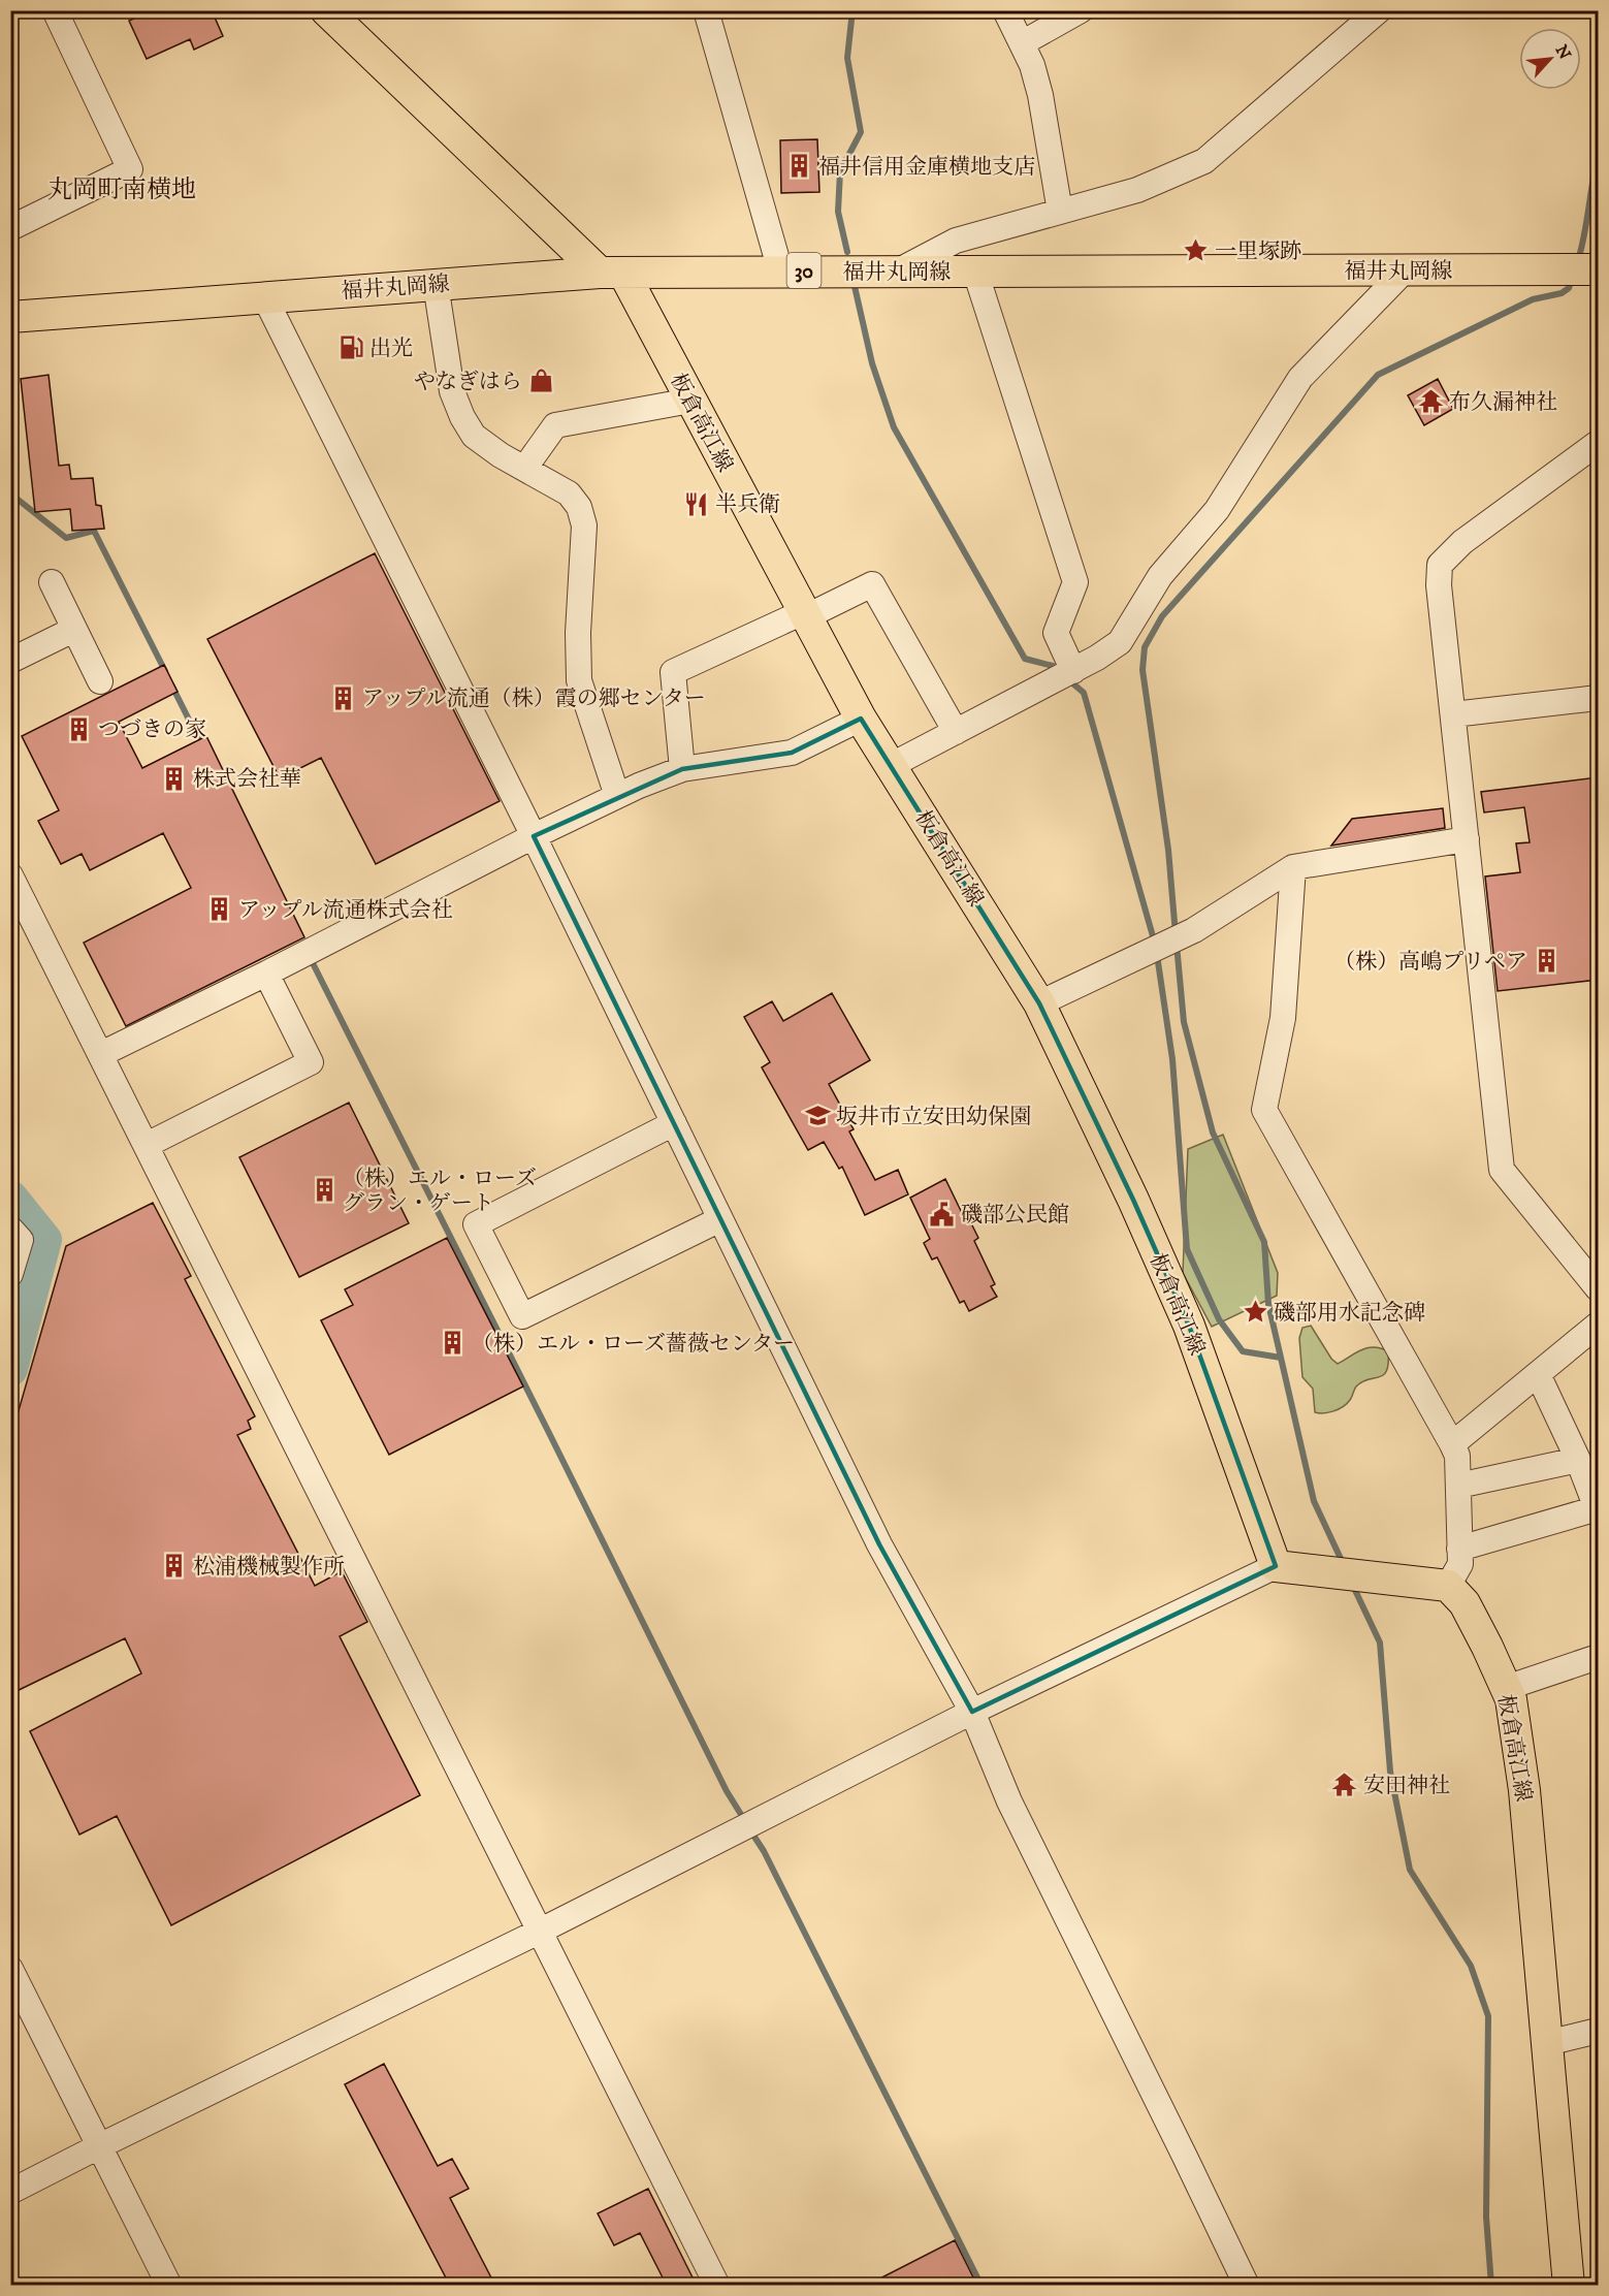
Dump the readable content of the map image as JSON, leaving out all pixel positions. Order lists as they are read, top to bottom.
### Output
{
  "streets": {
    "main road": ["30", "福井丸岡線", "板倉高江線"]
  },
  "crossings": [
    ["福井丸岡線", "板倉高江線"]
  ],
  "districts": ["丸岡町南横地"],
  "places": {
    "building": [
      "福井信用金庫横地支店",
      "アップル流通（株）霞の郷センター",
      "つづきの家",
      "株式会社華",
      "アップル流通株式会社",
      "（株）高嶋プリペア",
      "（株）エル・ローズ グラン・ゲート",
      "（株）エル・ローズ薔薇センター",
      "松浦機械製作所"
    ],
    "place": ["一里塚跡", "磯部用水記念碑"],
    "fuel station": ["出光"],
    "shop": ["やなぎはら"],
    "temple": ["布久漏神社", "安田神社"],
    "restaurant": ["半兵衛"],
    "school or university": ["坂井市立安田幼保園"],
    "public building": ["磯部公民館"]
  },
  "north": "top right"
}
